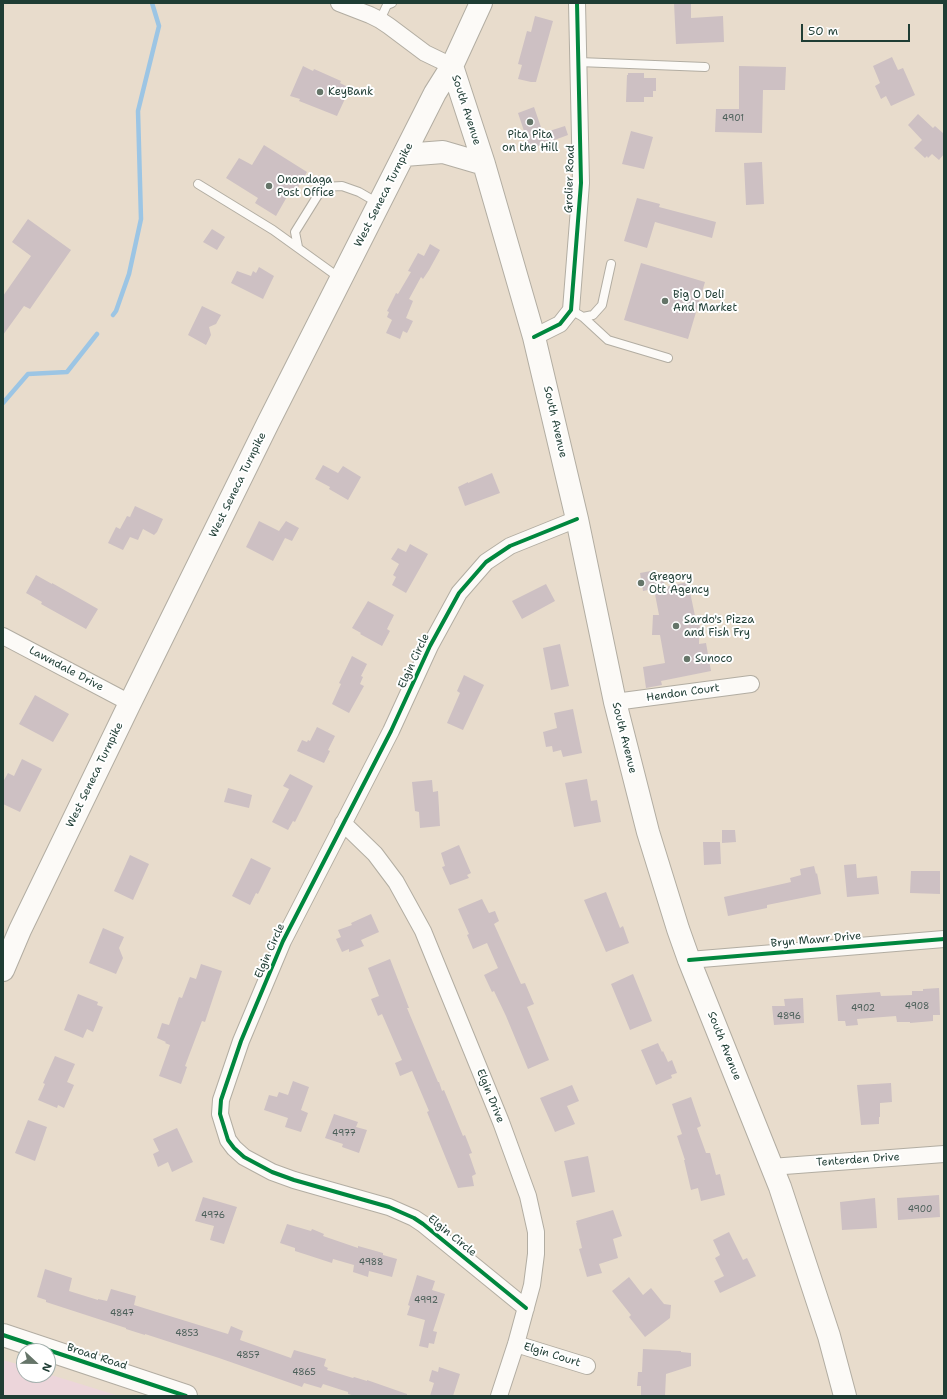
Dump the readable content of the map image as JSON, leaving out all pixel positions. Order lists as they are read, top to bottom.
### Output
{
  "streets": {
    "main road": ["South Avenue", "West Seneca Turnpike", "Broad Road"],
    "street": [
      "Grolier Road",
      "Elgin Circle",
      "Lawndale Drive",
      "Hendon Court",
      "Bryn Mawr Drive",
      "Elgin Drive",
      "Tenterden Drive",
      "Elgin Court"
    ]
  },
  "crossings": [
    ["South Avenue", "West Seneca Turnpike"],
    ["South Avenue", "Elgin Circle"],
    ["South Avenue", "Hendon Court"],
    ["South Avenue", "Bryn Mawr Drive"],
    ["South Avenue", "Tenterden Drive"],
    ["West Seneca Turnpike", "Lawndale Drive"],
    ["Elgin Circle", "Elgin Drive"],
    ["Elgin Drive", "Elgin Court"]
  ],
  "places": [
    "KeyBank",
    "Pita Pita on the Hill",
    "Onondaga Post Office",
    "Big O Deli And Market",
    "Gregory Ott Agency",
    "Sardo's Pizza and Fish Fry",
    "Sunoco"
  ],
  "house_numbers": [
    "4901",
    "4908",
    "4902",
    "4896",
    "4977",
    "4900",
    "4976",
    "4988",
    "4992",
    "4847",
    "4853",
    "4857",
    "4865"
  ],
  "scale_bar": "50 m",
  "north": "right"
}
